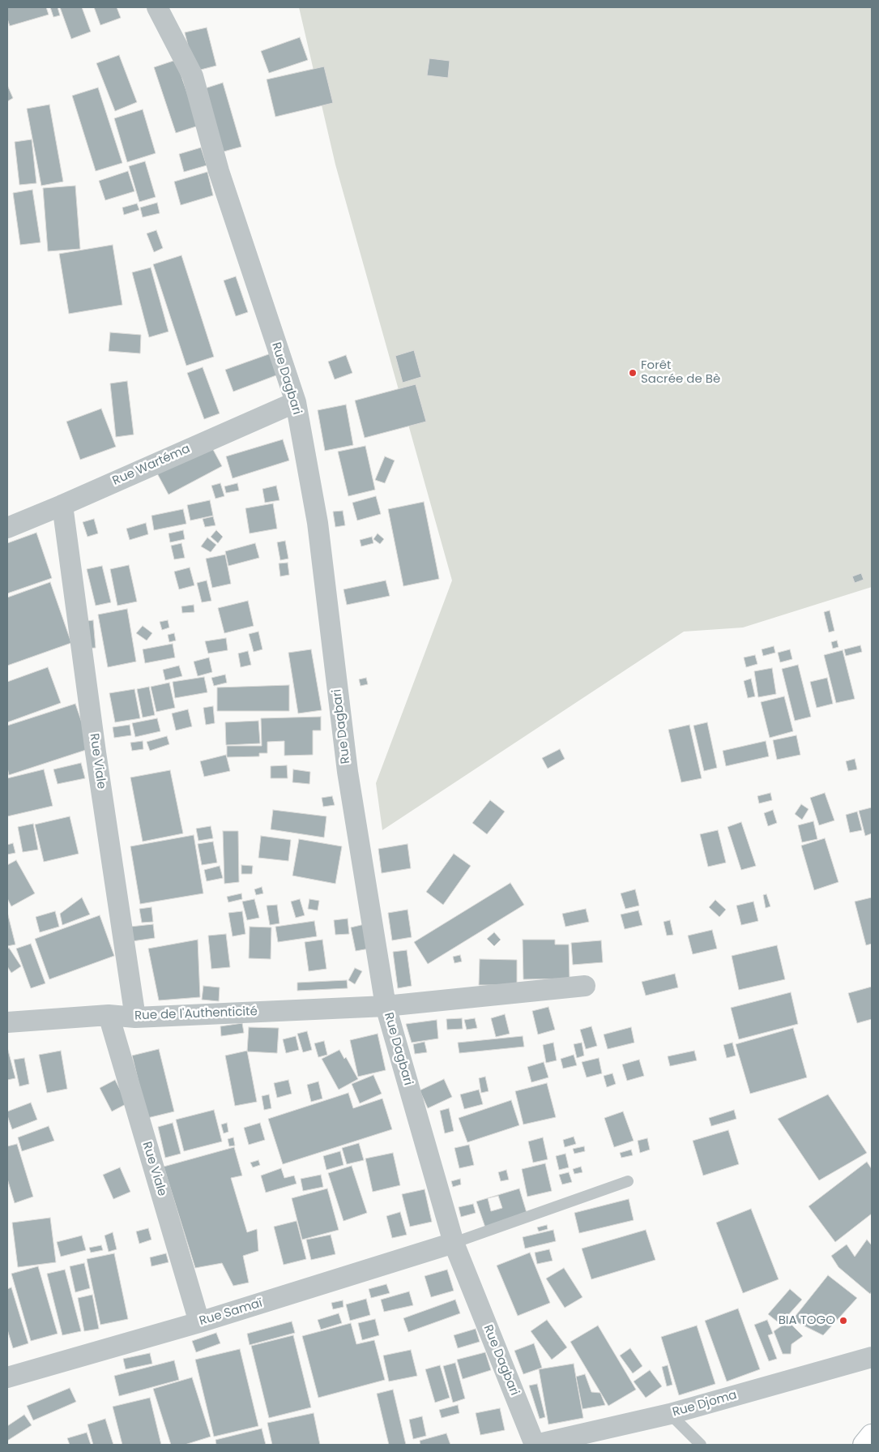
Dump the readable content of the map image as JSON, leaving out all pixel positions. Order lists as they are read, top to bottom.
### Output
{
  "streets": {
    "street": [
      "Rue Dagbari",
      "Rue Wartéma",
      "Rue Viale",
      "Rue de l'Authenticité",
      "Rue Samaï",
      "Rue Djoma"
    ]
  },
  "crossings": [
    ["Rue Dagbari", "Rue Wartéma"],
    ["Rue Dagbari", "Rue de l'Authenticité"],
    ["Rue Dagbari", "Rue Samaï"],
    ["Rue Dagbari", "Rue Djoma"],
    ["Rue Wartéma", "Rue Viale"],
    ["Rue Viale", "Rue de l'Authenticité"],
    ["Rue Viale", "Rue Samaï"]
  ],
  "places": ["Forêt Sacrée de Bè", "BIA TOGO"]
}
